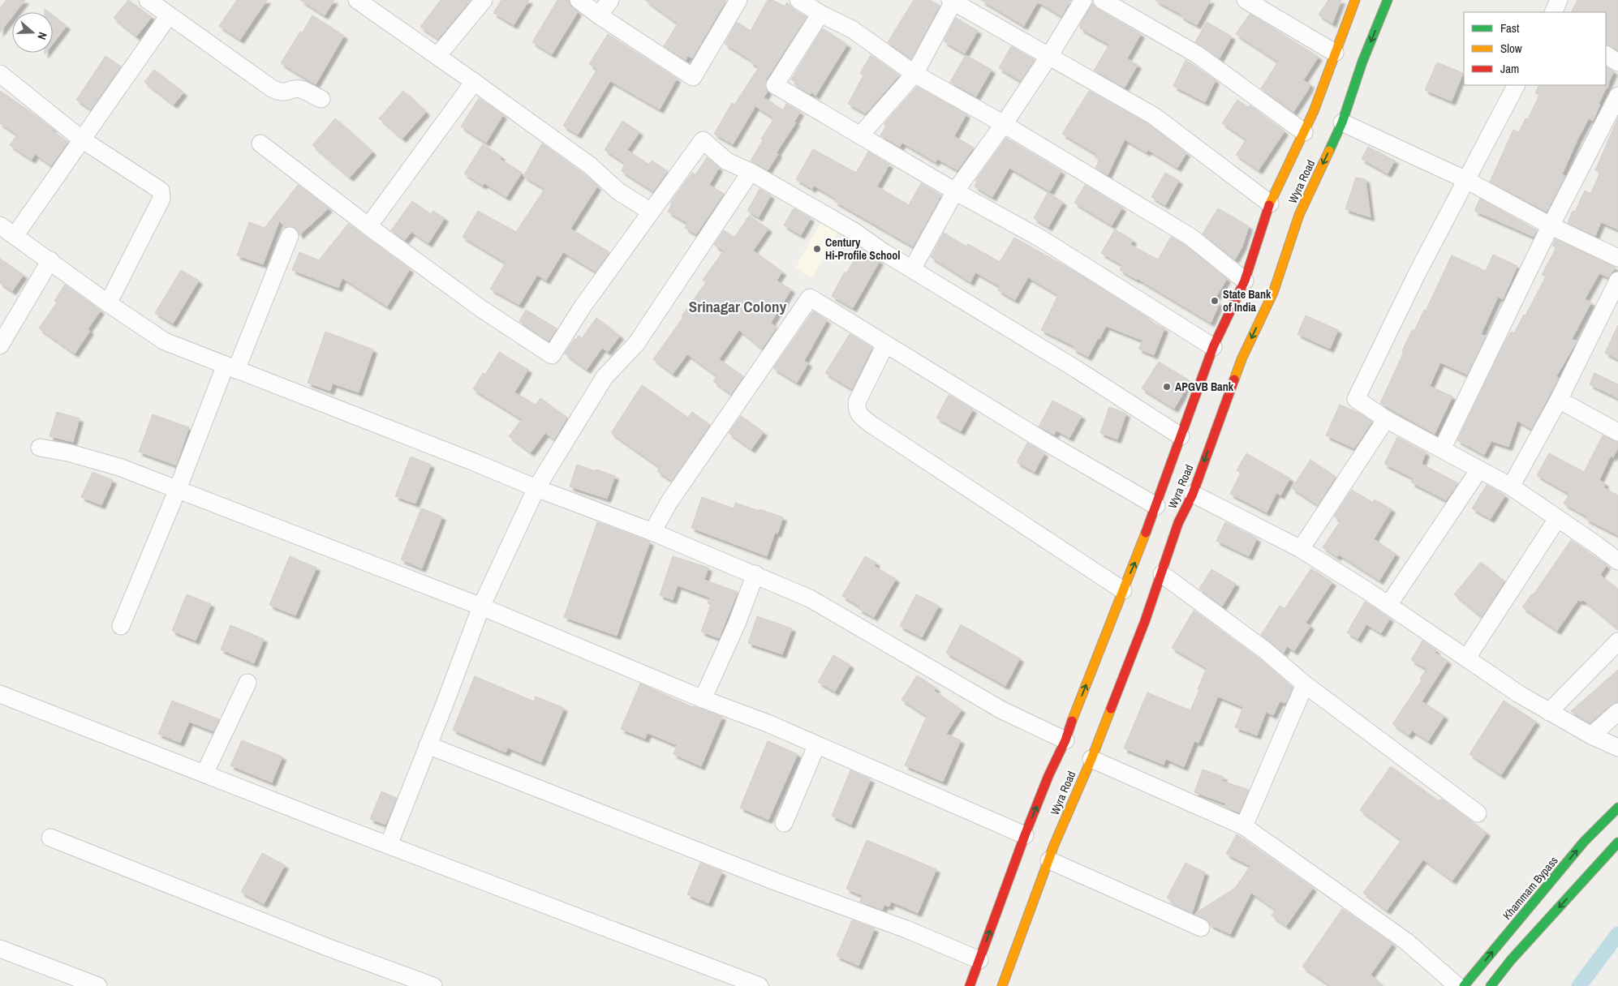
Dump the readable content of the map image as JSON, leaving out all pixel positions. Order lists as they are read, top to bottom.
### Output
{
  "streets": {
    "main road": ["Wyra Road", "Khammam Bypass"]
  },
  "districts": ["Srinagar Colony"],
  "places": ["Century Hi-Profile School", "State Bank of India", "APGVB Bank"],
  "legend": ["Fast", "Slow", "Jam"],
  "north": "right"
}
